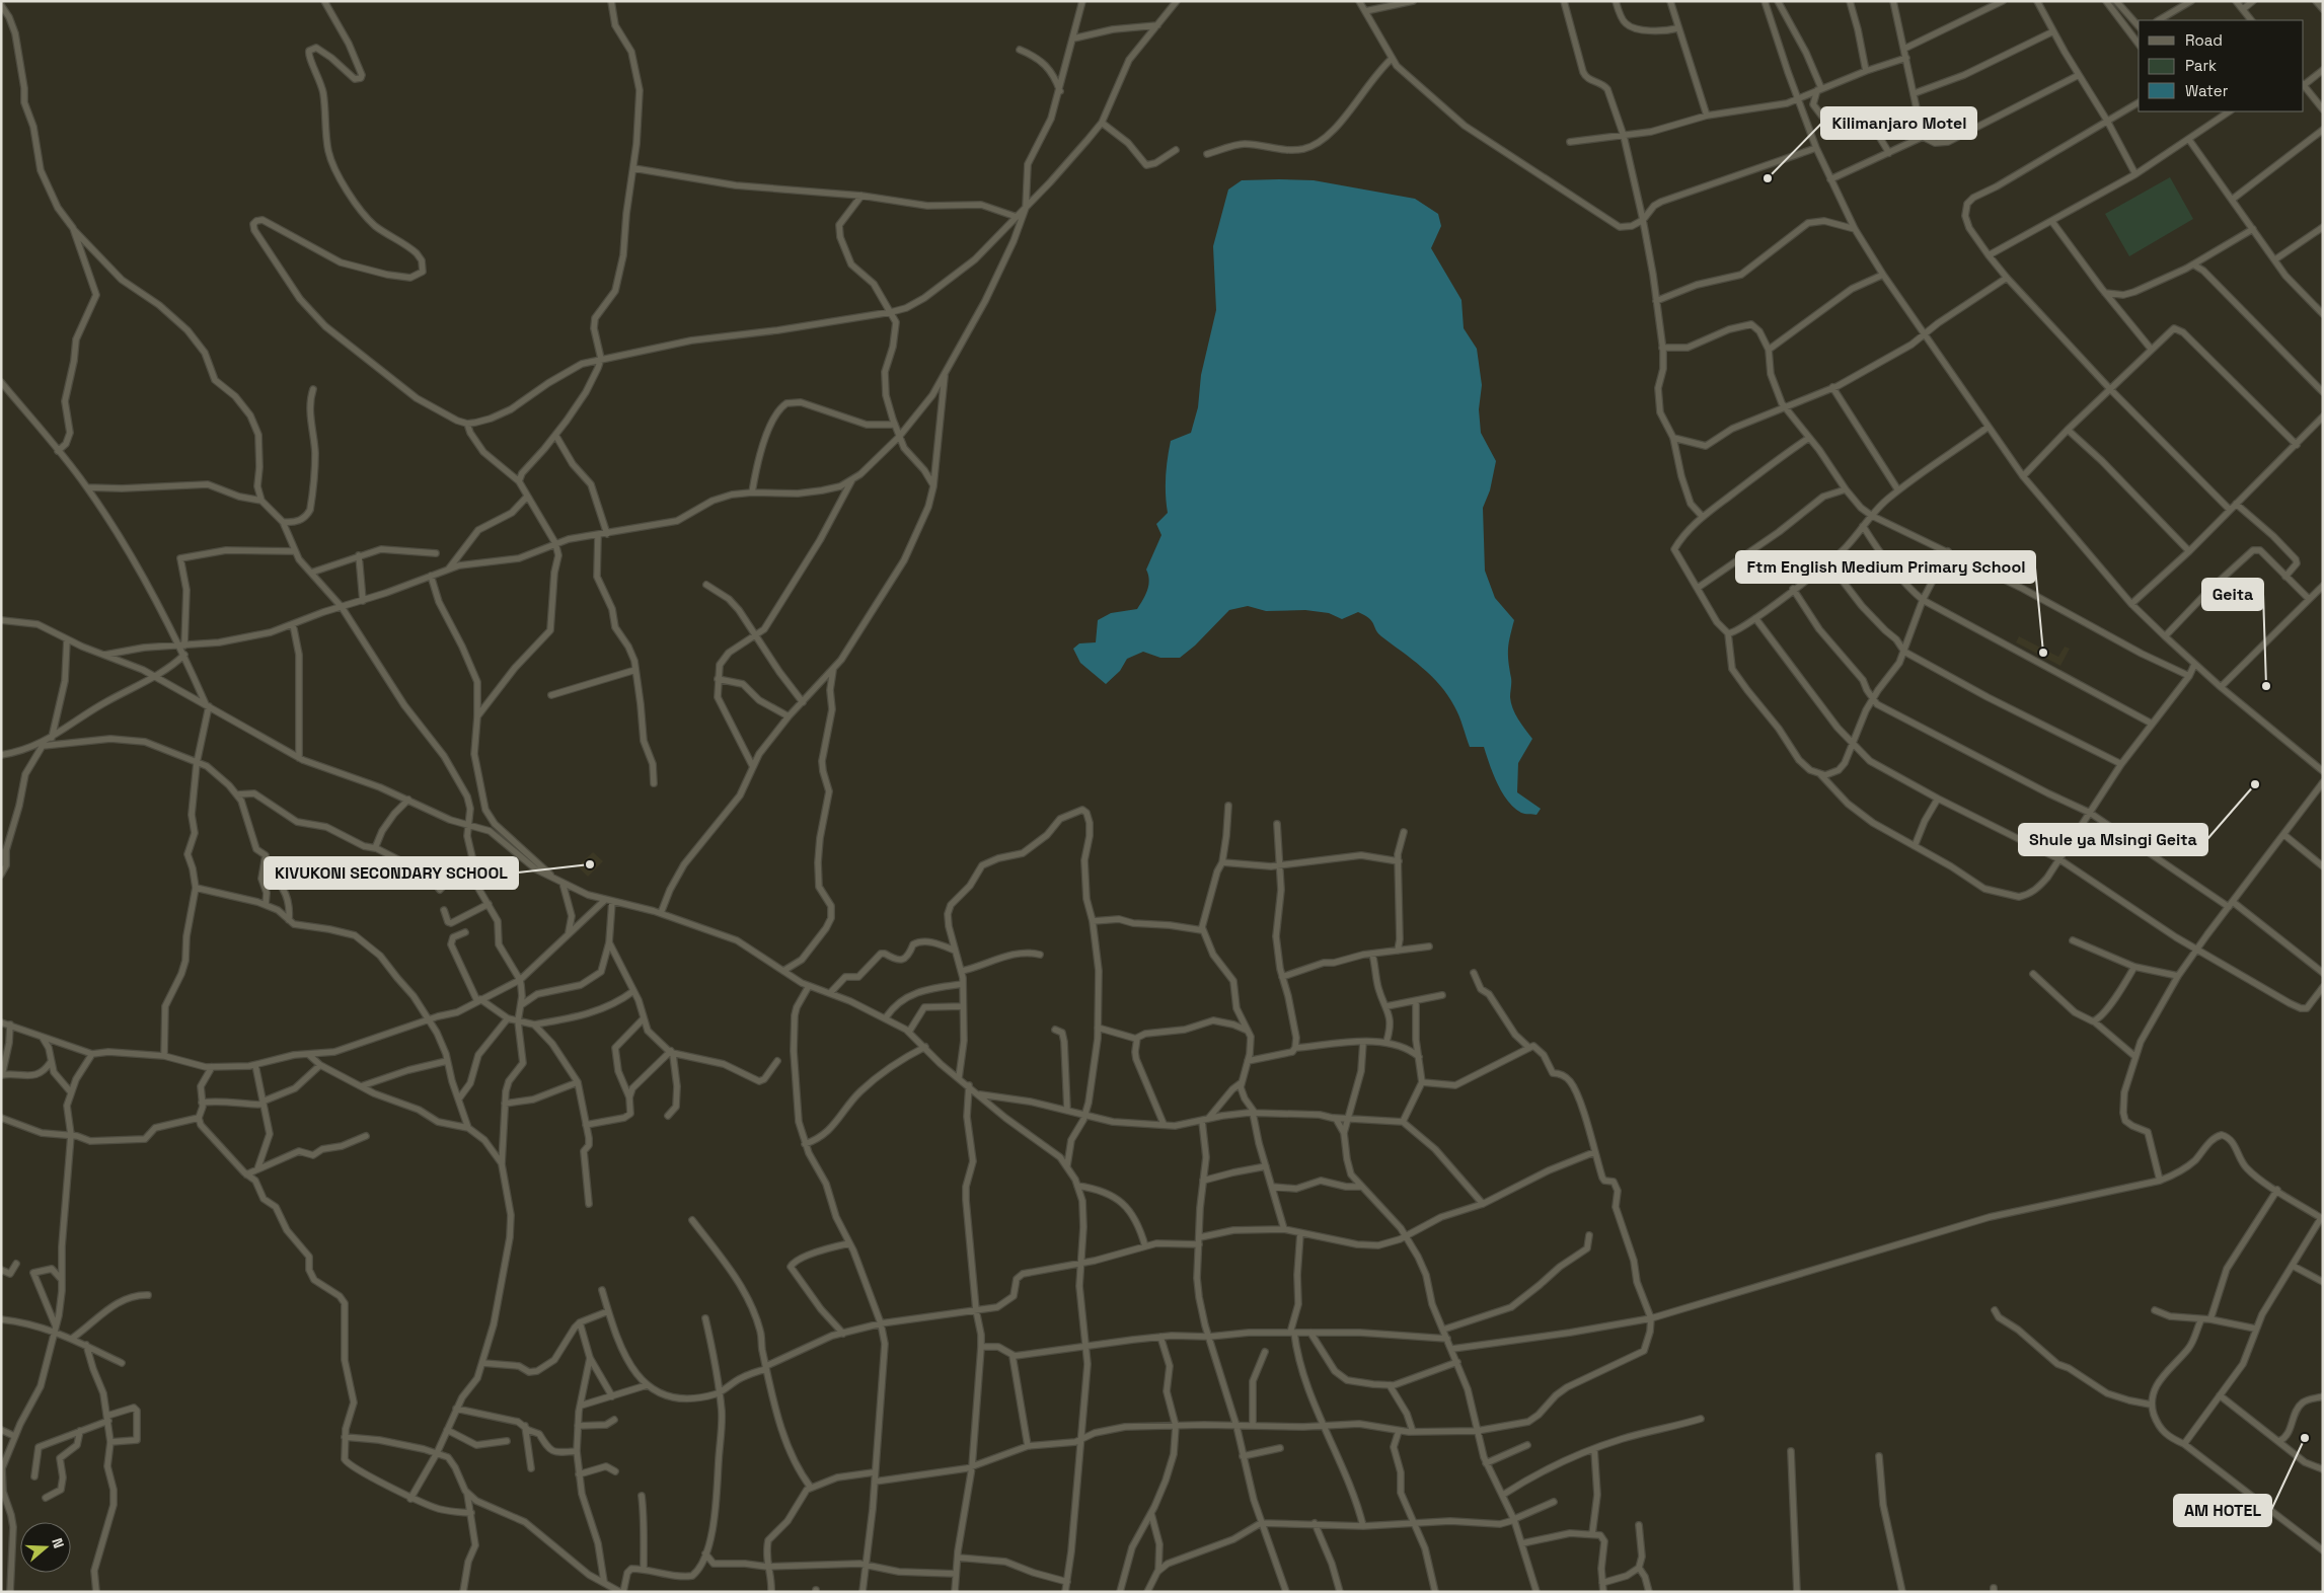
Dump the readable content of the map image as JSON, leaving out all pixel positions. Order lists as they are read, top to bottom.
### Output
{
  "places": [
    "Kilimanjaro Motel",
    "Ftm English Medium Primary School",
    "Geita",
    "Shule ya Msingi Geita",
    "KIVUKONI SECONDARY SCHOOL",
    "AM HOTEL"
  ],
  "legend": ["Road", "Park", "Water"],
  "north": "right"
}
